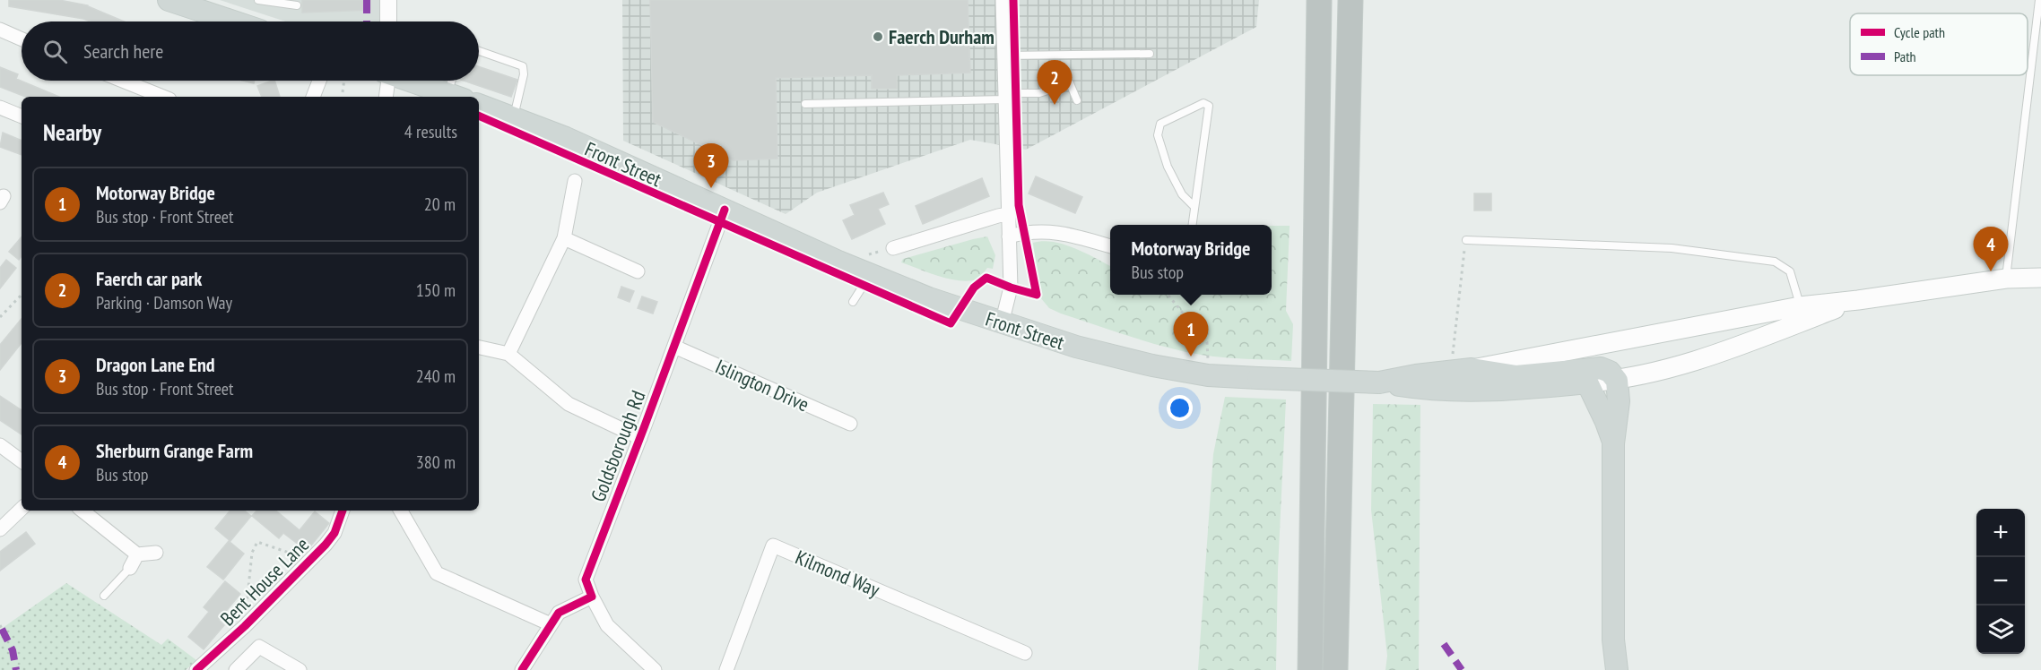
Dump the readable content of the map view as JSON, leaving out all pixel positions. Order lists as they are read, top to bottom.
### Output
{
  "streets": {
    "main road": ["Front Street"],
    "street": [
      "Islington Drive",
      "Goldsborough Rd",
      "Kilmond Way",
      "Bent House Lane"
    ]
  },
  "crossings": [
    ["Front Street", "Goldsborough Rd"],
    ["Islington Drive", "Goldsborough Rd"]
  ],
  "places": ["Faerch Durham"],
  "legend": ["Cycle path", "Path"],
  "page": {
    "search": "Search here",
    "pins": [
      "2",
      "3",
      "4",
      "1"
    ],
    "heading": ["Nearby", "4 results"],
    "list": [
      {
        "mark": "1",
        "name": "Motorway Bridge",
        "note": "Bus stop · Front Street",
        "value": "20 m"
      },
      {
        "mark": "2",
        "name": "Faerch car park",
        "note": "Parking · Damson Way",
        "value": "150 m"
      },
      {
        "mark": "3",
        "name": "Dragon Lane End",
        "note": "Bus stop · Front Street",
        "value": "240 m"
      },
      {
        "mark": "4",
        "name": "Sherburn Grange Farm",
        "note": "Bus stop",
        "value": "380 m"
      }
    ],
    "popup": ["Motorway Bridge", "Bus stop"],
    "map_buttons": ["+", "−"]
  }
}
